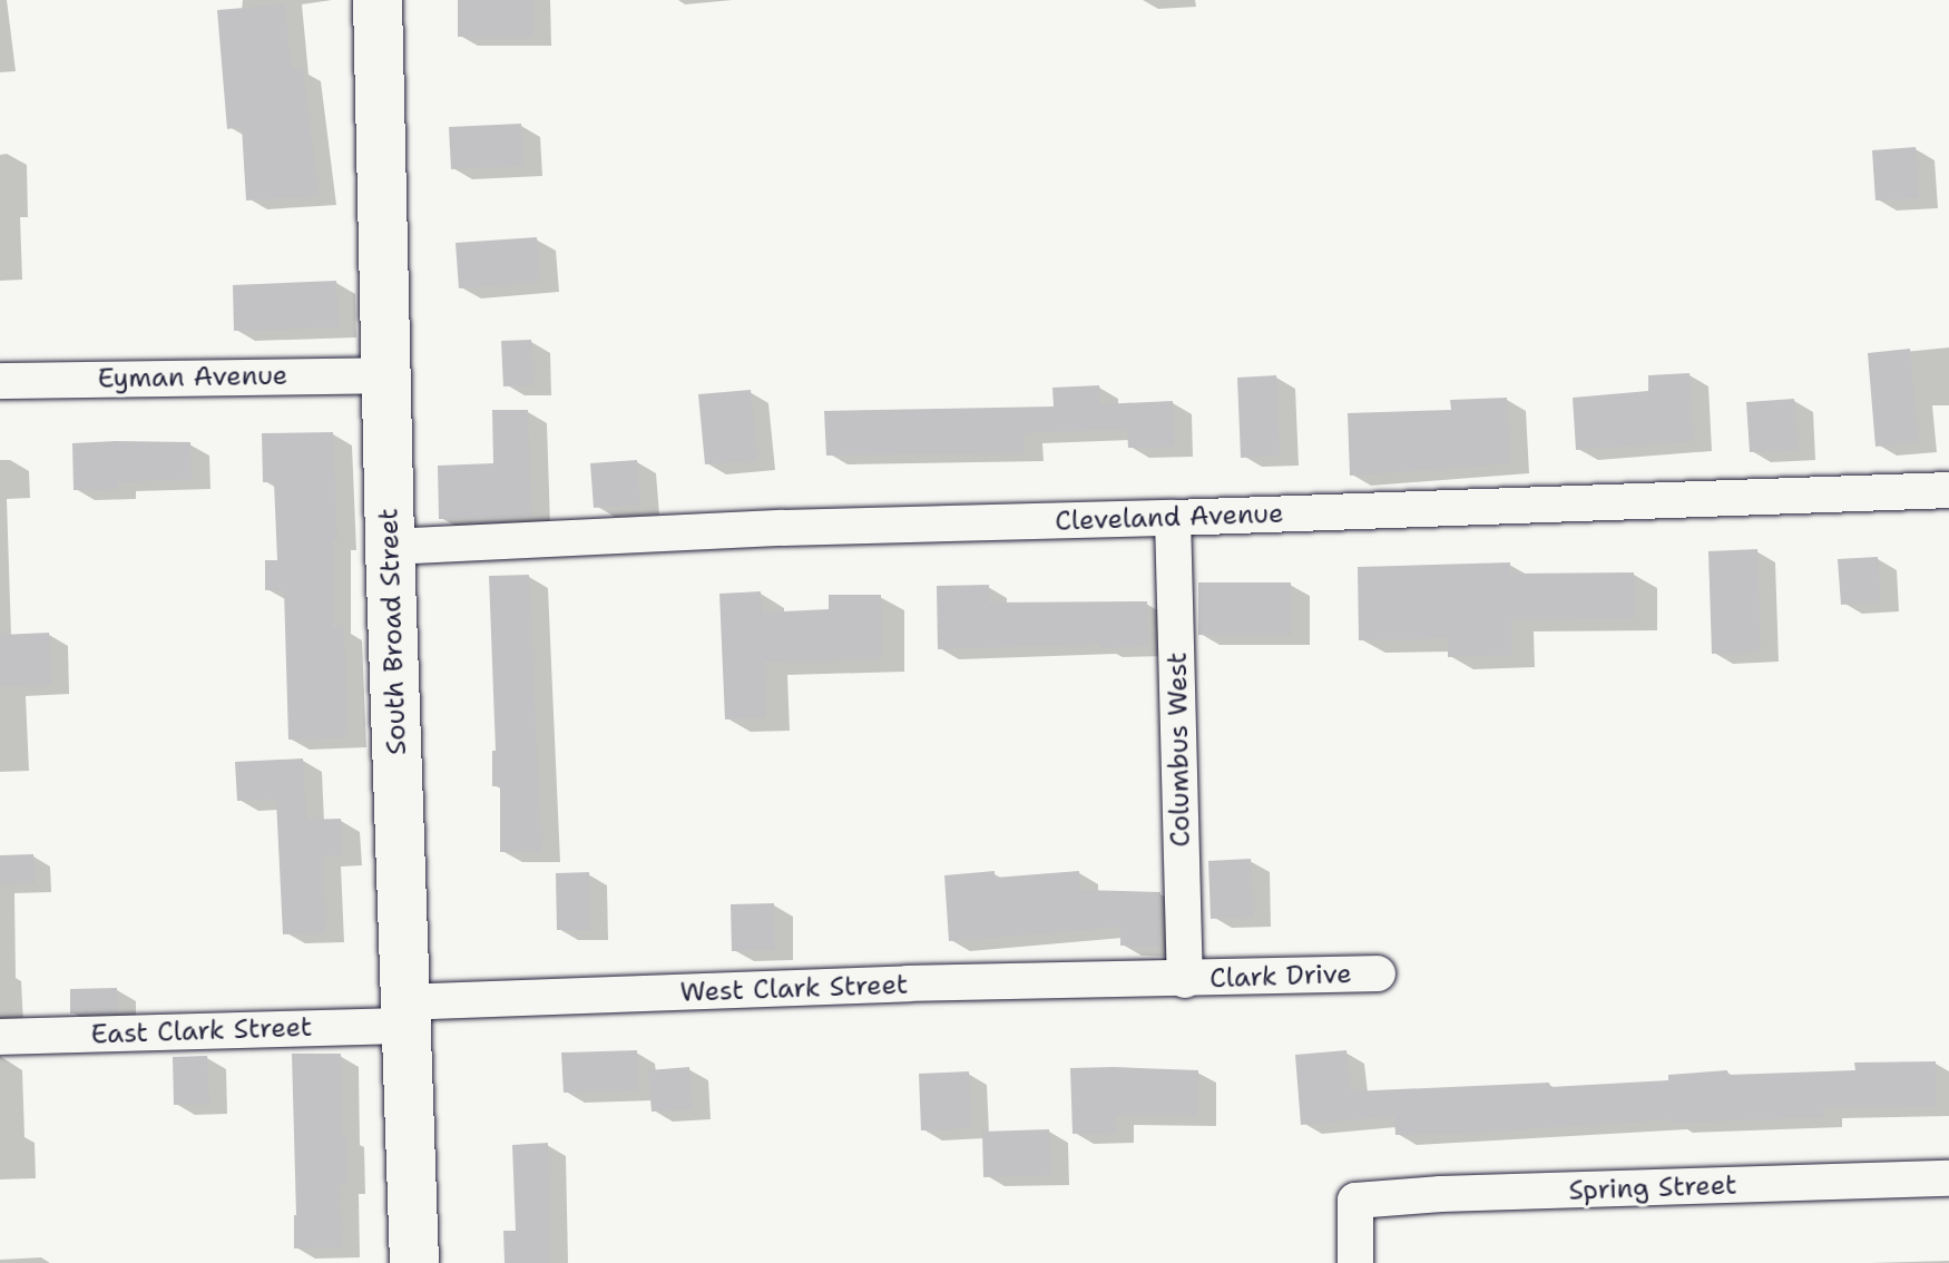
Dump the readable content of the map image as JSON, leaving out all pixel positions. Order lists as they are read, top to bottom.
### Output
{
  "streets": {
    "street": [
      "Eyman Avenue",
      "Cleveland Avenue",
      "South Broad Street",
      "Columbus West",
      "Clark Drive",
      "West Clark Street",
      "East Clark Street",
      "Spring Street"
    ]
  },
  "crossings": [
    ["Eyman Avenue", "South Broad Street"],
    ["Cleveland Avenue", "South Broad Street"],
    ["Cleveland Avenue", "Columbus West"],
    ["South Broad Street", "West Clark Street"],
    ["South Broad Street", "East Clark Street"],
    ["Columbus West", "Clark Drive"],
    ["Columbus West", "West Clark Street"],
    ["Clark Drive", "West Clark Street"],
    ["West Clark Street", "East Clark Street"]
  ]
}
